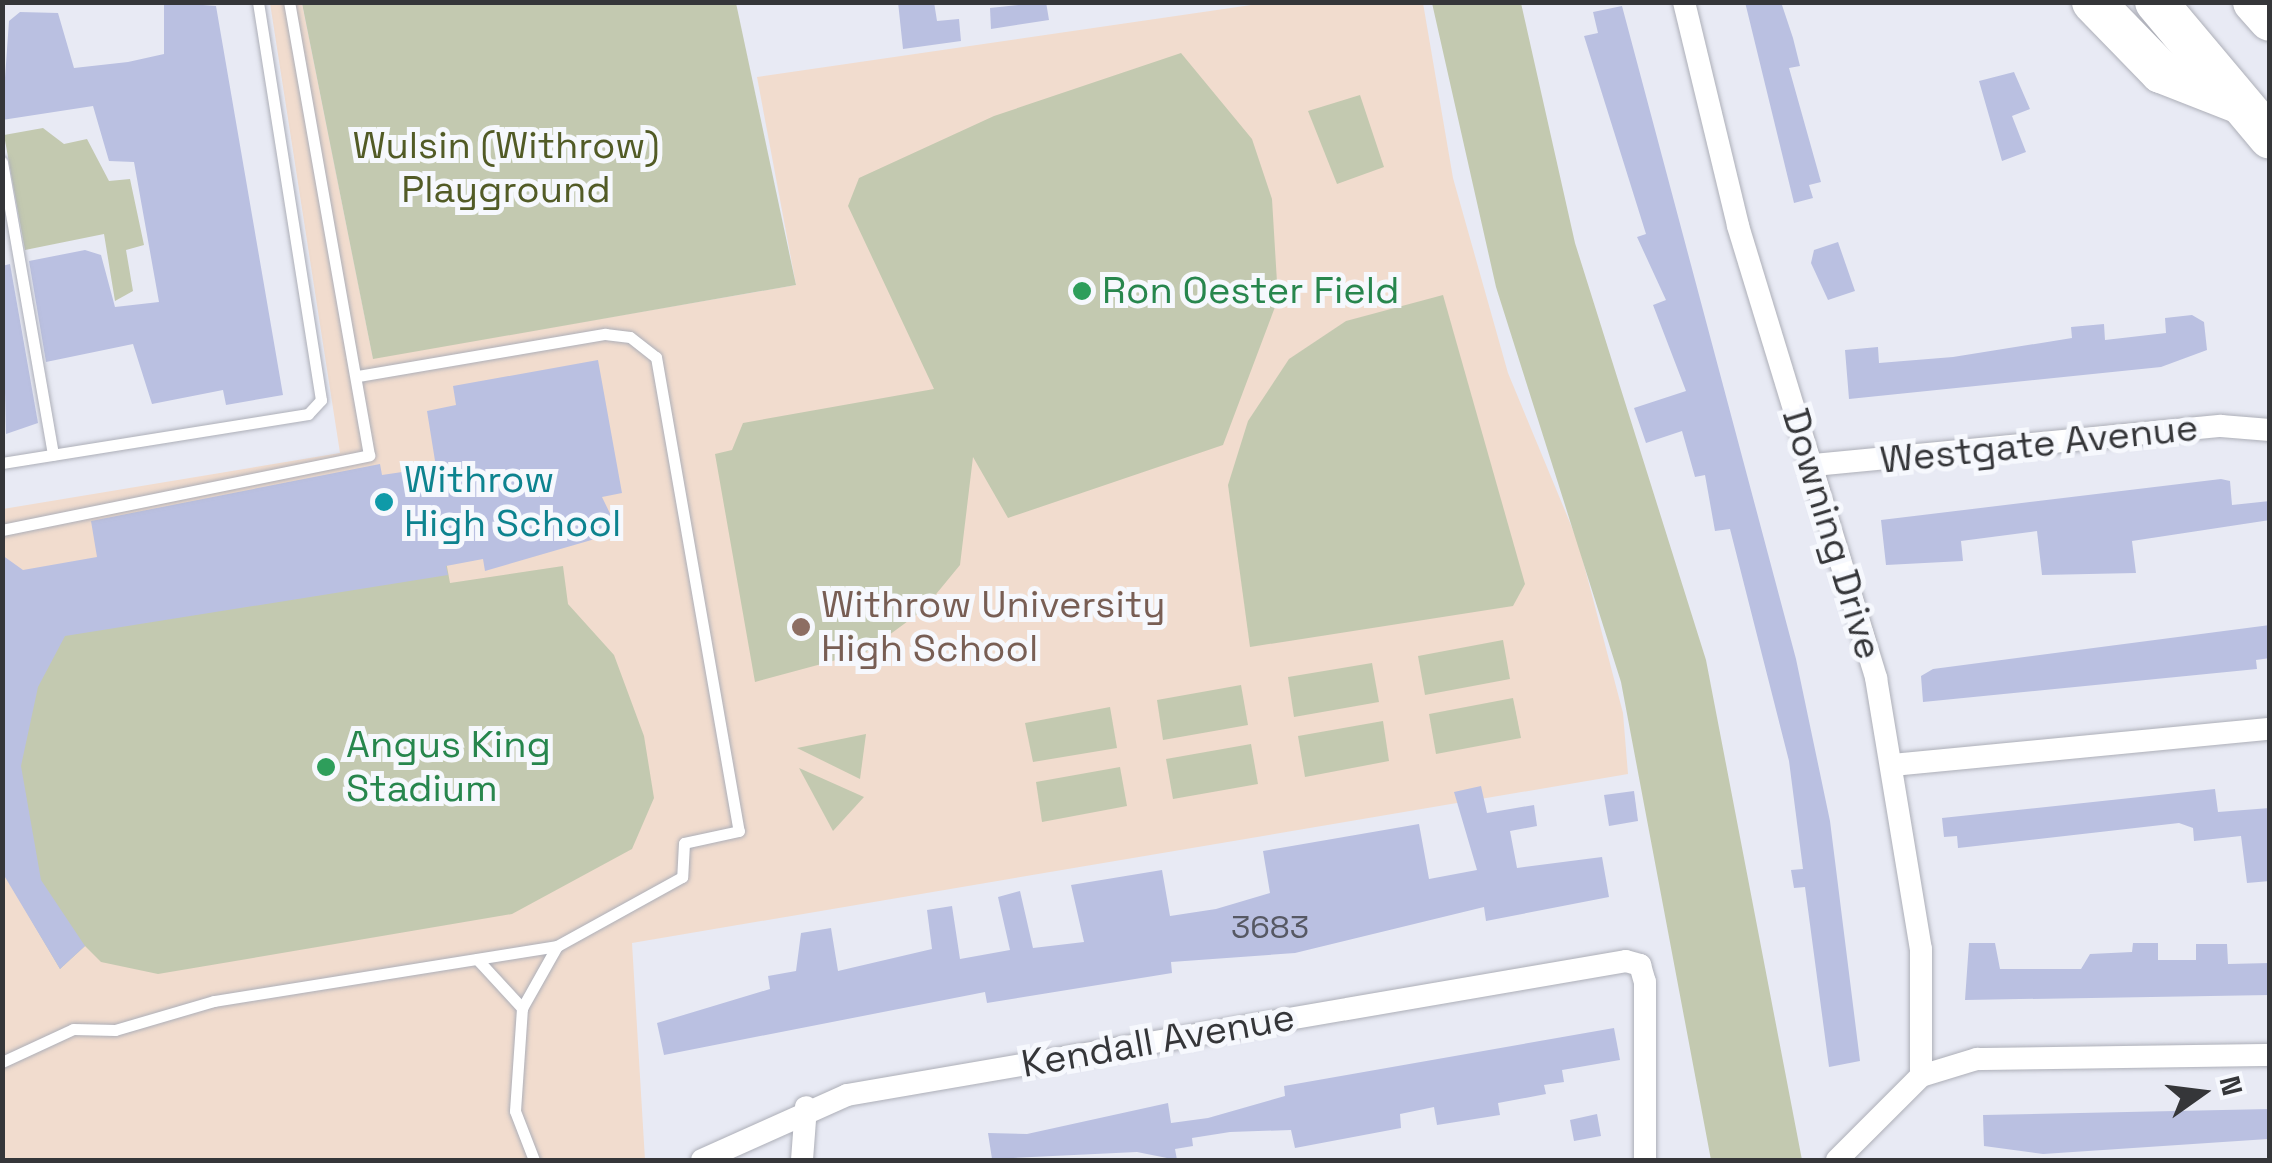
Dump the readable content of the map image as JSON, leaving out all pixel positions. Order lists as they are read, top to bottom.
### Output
{
  "streets": {
    "street": ["Westgate Avenue", "Downing Drive", "Kendall Avenue"]
  },
  "crossings": [
    ["Westgate Avenue", "Downing Drive"]
  ],
  "parks": ["Wulsin (Withrow) Playground"],
  "places": [
    "Ron Oester Field",
    "Withrow High School",
    "Withrow University High School",
    "Angus King Stadium"
  ],
  "house_numbers": ["3683"],
  "north": "right"
}
